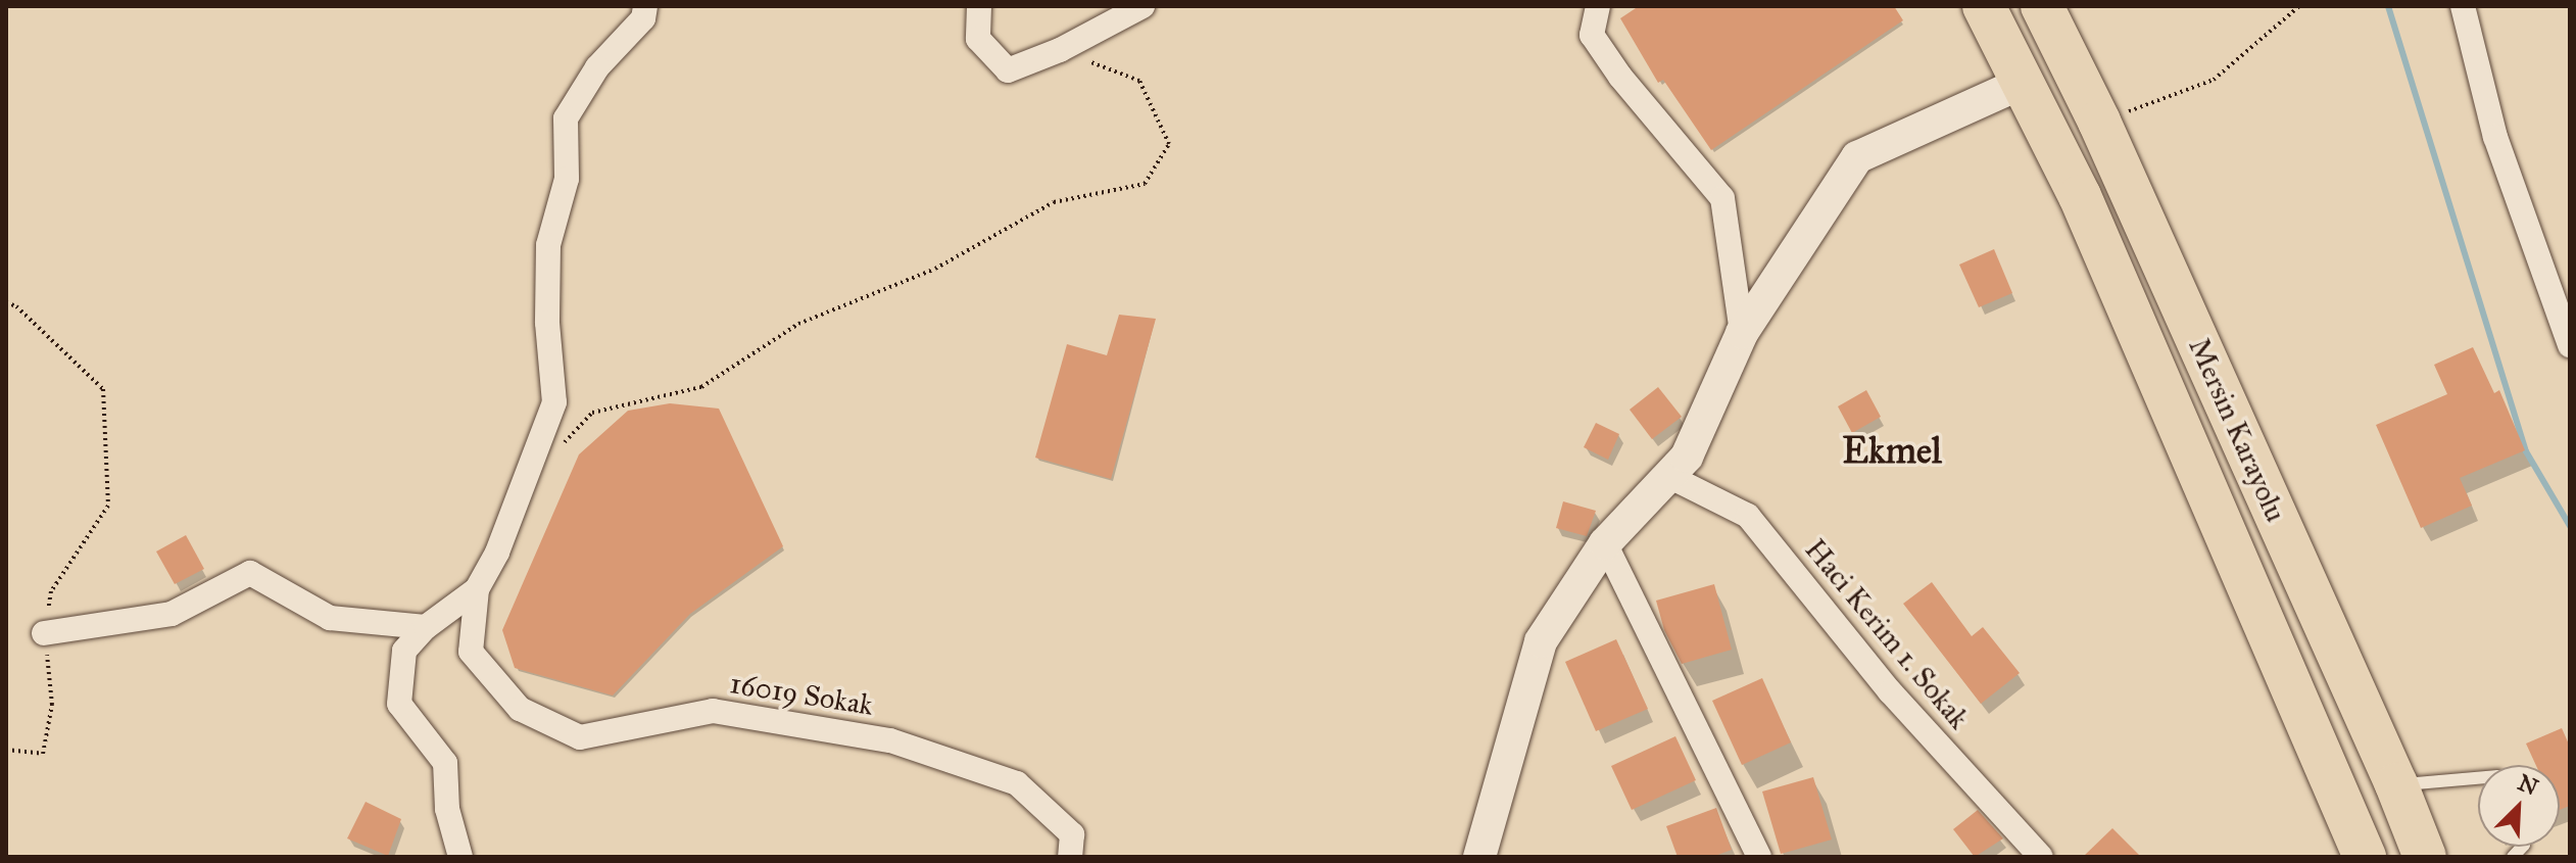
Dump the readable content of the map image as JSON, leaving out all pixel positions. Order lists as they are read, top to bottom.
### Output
{
  "streets": {
    "highway": ["Mersin Karayolu"],
    "street": ["Haci Kerim 1. Sokak", "16019 Sokak"]
  },
  "districts": ["Ekmel"],
  "north": "top right"
}
